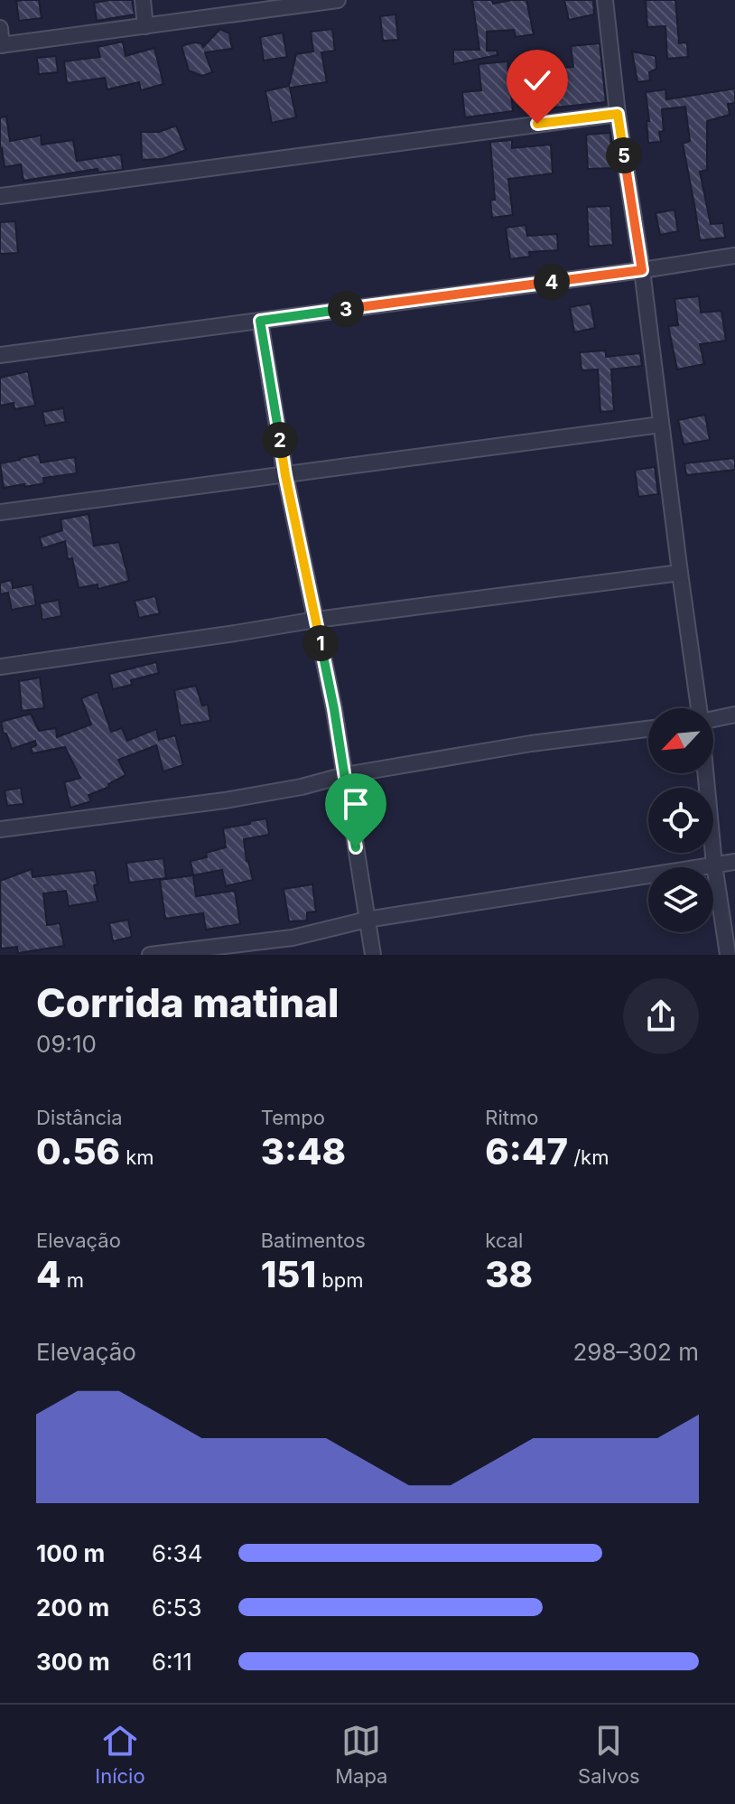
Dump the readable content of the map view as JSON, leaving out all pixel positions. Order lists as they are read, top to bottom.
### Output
{
  "north": "bottom left",
  "page": {
    "pins": [
      "5",
      "4",
      "3",
      "2",
      "1"
    ],
    "heading": ["Corrida matinal", "09:10"],
    "stats": [
      ["Distância", "0.56 km"],
      ["Tempo", "3:48"],
      ["Ritmo", "6:47 /km"],
      ["Elevação", "4 m"],
      ["Batimentos", "151 bpm"],
      ["kcal", "38"]
    ],
    "chart": ["Elevação", "298–302 m"],
    "list": [
      {
        "name": "100 m",
        "note": "6:34"
      },
      {
        "name": "200 m",
        "note": "6:53"
      },
      {
        "name": "300 m",
        "note": "6:11"
      }
    ],
    "tabs": ["Início", "Mapa", "Salvos"]
  }
}
